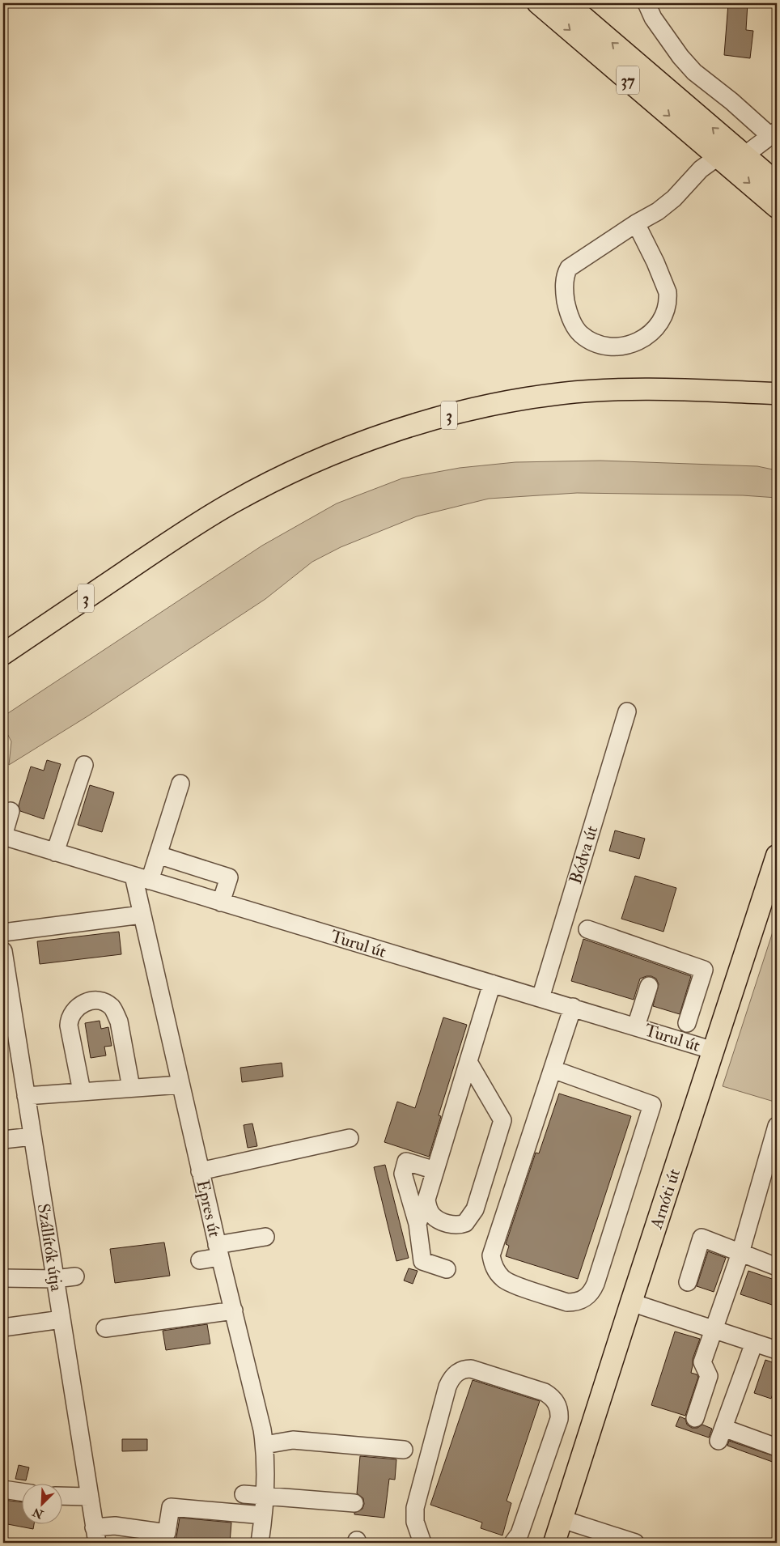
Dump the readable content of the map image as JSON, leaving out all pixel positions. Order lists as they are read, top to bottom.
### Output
{
  "streets": {
    "main road": ["37", "3", "Arnóti út"],
    "street": [
      "Bódva út",
      "Turul út",
      "Epres út",
      "Szállítók útja"
    ]
  },
  "crossings": [
    ["Bódva út", "Turul út"],
    ["Turul út", "Arnóti út"],
    ["Turul út", "Epres út"]
  ],
  "north": "bottom left"
}
